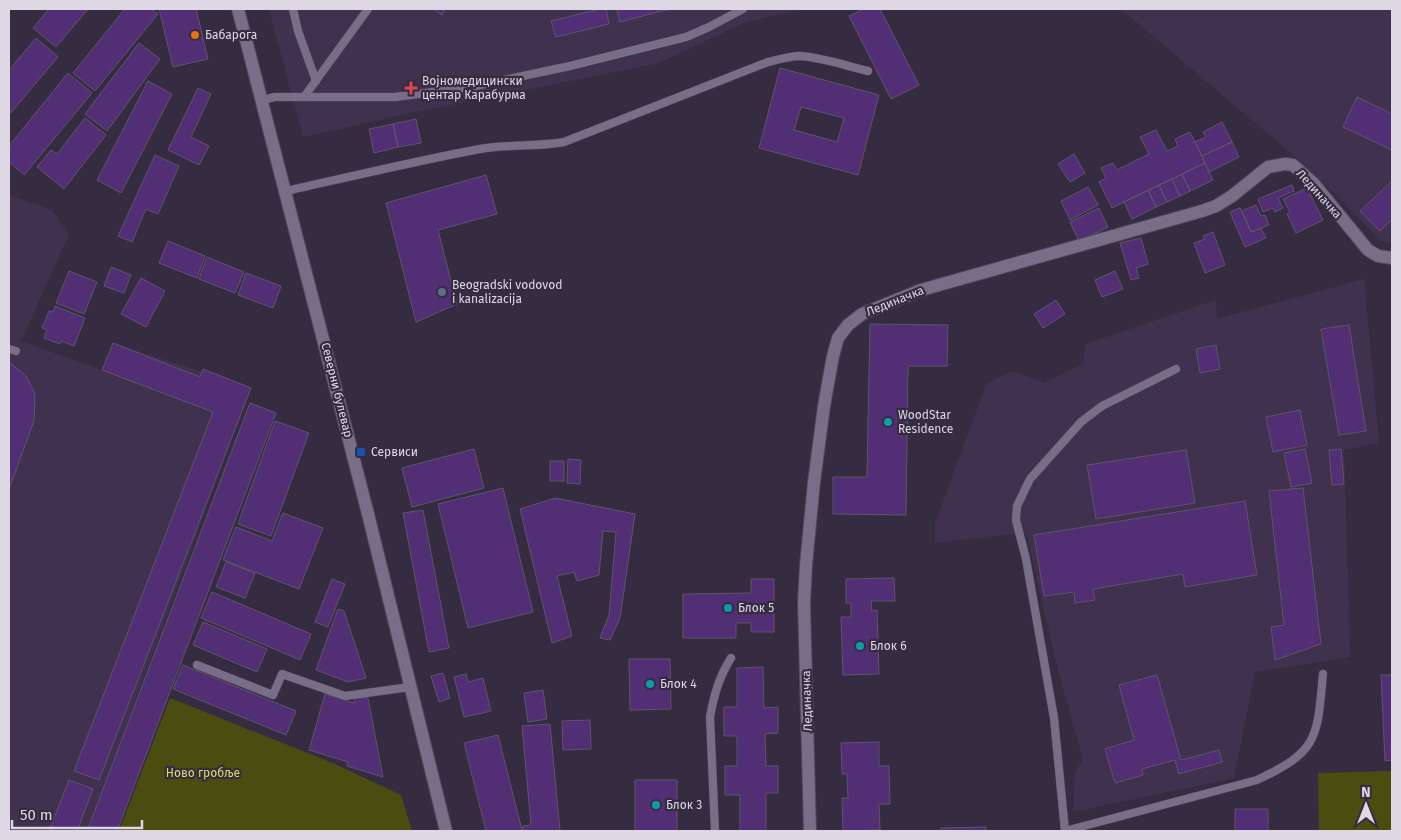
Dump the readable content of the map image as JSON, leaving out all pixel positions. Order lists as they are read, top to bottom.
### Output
{
  "streets": {
    "street": ["Лединачка", "Северни булевар"]
  },
  "parks": ["Ново гробље"],
  "places": {
    "other": [
      "Бабарога",
      "Beogradski vodovod i kanalizacija",
      "WoodStar Residence",
      "Блок 5",
      "Блок 6",
      "Блок 4",
      "Блок 3"
    ],
    "health": ["Војномедицински центар Карабурма"],
    "transit": ["Сервиси"]
  },
  "scale_bar": "50 m",
  "north": "top"
}
